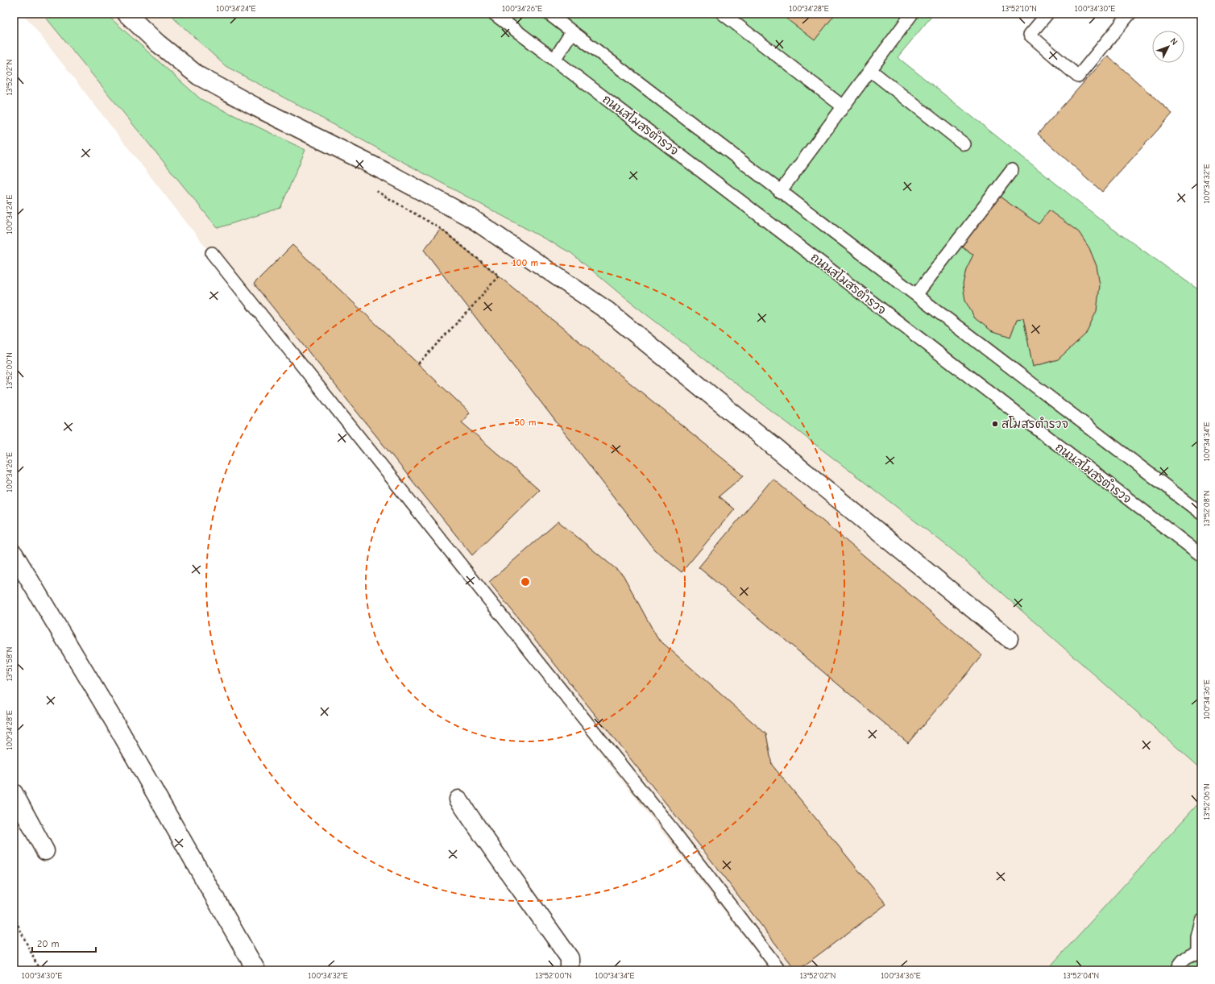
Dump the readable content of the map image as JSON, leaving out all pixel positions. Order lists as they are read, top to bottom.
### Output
{
  "streets": {
    "lane": ["ถนนสโมสรตำรวจ"]
  },
  "places": ["สโมสรตำรวจ"],
  "scale_bar": "20 m",
  "north": "top right",
  "coordinates": [
    "100°34'24\"E",
    "100°34'26\"E",
    "100°34'28\"E",
    "13°52'10\"N",
    "100°34'30\"E",
    "13°52'02\"N",
    "100°34'32\"E",
    "13°52'00\"N",
    "100°34'34\"E",
    "13°52'08\"N",
    "13°51'58\"N",
    "100°34'36\"E",
    "13°52'06\"N",
    "13°52'04\"N"
  ],
  "rings": ["100 m", "50 m"]
}
